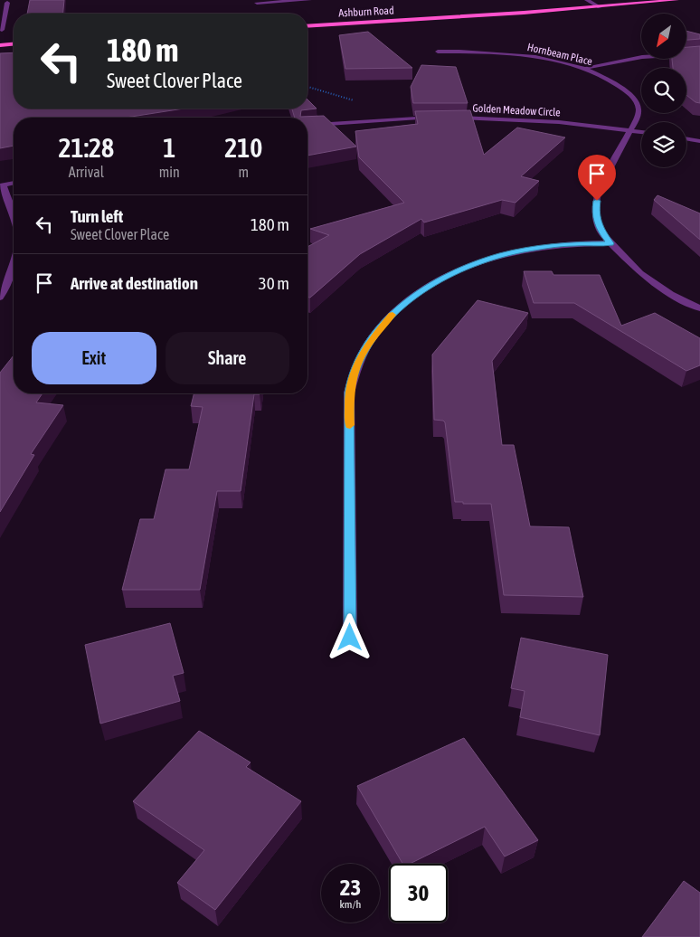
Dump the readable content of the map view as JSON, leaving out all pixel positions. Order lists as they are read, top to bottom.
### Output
{
  "streets": {
    "main road": ["Ashburn Road"],
    "street": ["Hornbeam Place", "Golden Meadow Circle"]
  },
  "crossings": [
    ["Hornbeam Place", "Golden Meadow Circle"]
  ],
  "north": "bottom left",
  "page": {
    "turn": ["180 m", "Sweet Clover Place"],
    "eta": [
      "21:28",
      "Arrival",
      "1",
      "min",
      "210",
      "m"
    ],
    "list": [
      {
        "name": "Turn left",
        "note": "Sweet Clover Place",
        "value": "180 m"
      },
      {
        "name": "Arrive at destination",
        "value": "30 m"
      }
    ],
    "buttons": ["Exit", "Share"],
    "speed": "23 km/h",
    "limit": "30"
  }
}
